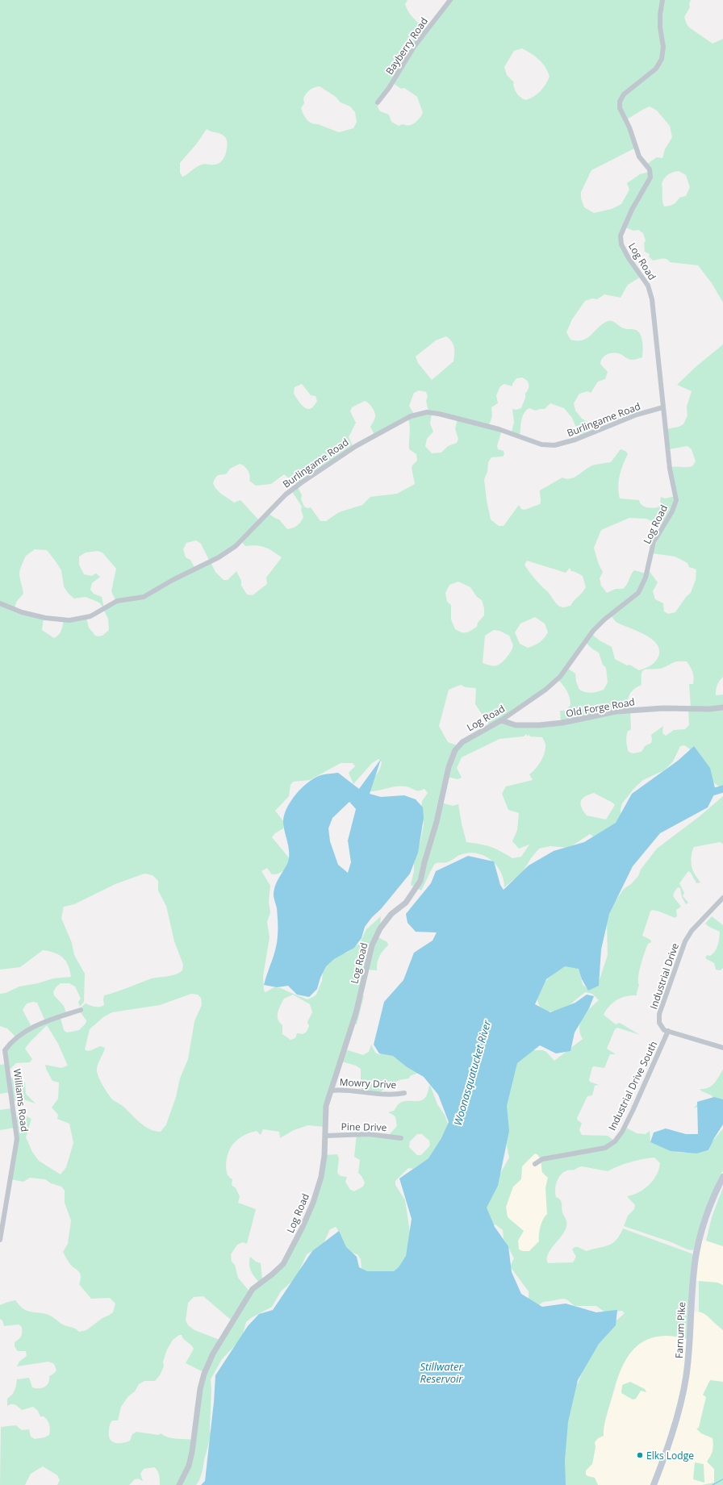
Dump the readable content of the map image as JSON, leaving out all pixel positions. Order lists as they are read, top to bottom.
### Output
{
  "streets": {
    "main road": ["Farnum Pike"],
    "street": [
      "Bayberry Road",
      "Log Road",
      "Burlingame Road",
      "Old Forge Road",
      "Industrial Drive",
      "Mowry Drive",
      "Industrial Drive South",
      "Williams Road",
      "Pine Drive"
    ]
  },
  "crossings": [
    ["Log Road", "Burlingame Road"],
    ["Log Road", "Old Forge Road"],
    ["Log Road", "Mowry Drive"],
    ["Log Road", "Pine Drive"],
    ["Industrial Drive", "Industrial Drive South"]
  ],
  "water": ["Woonasquatucket River", "Stillwater Reservoir"],
  "places": ["Elks Lodge"]
}
